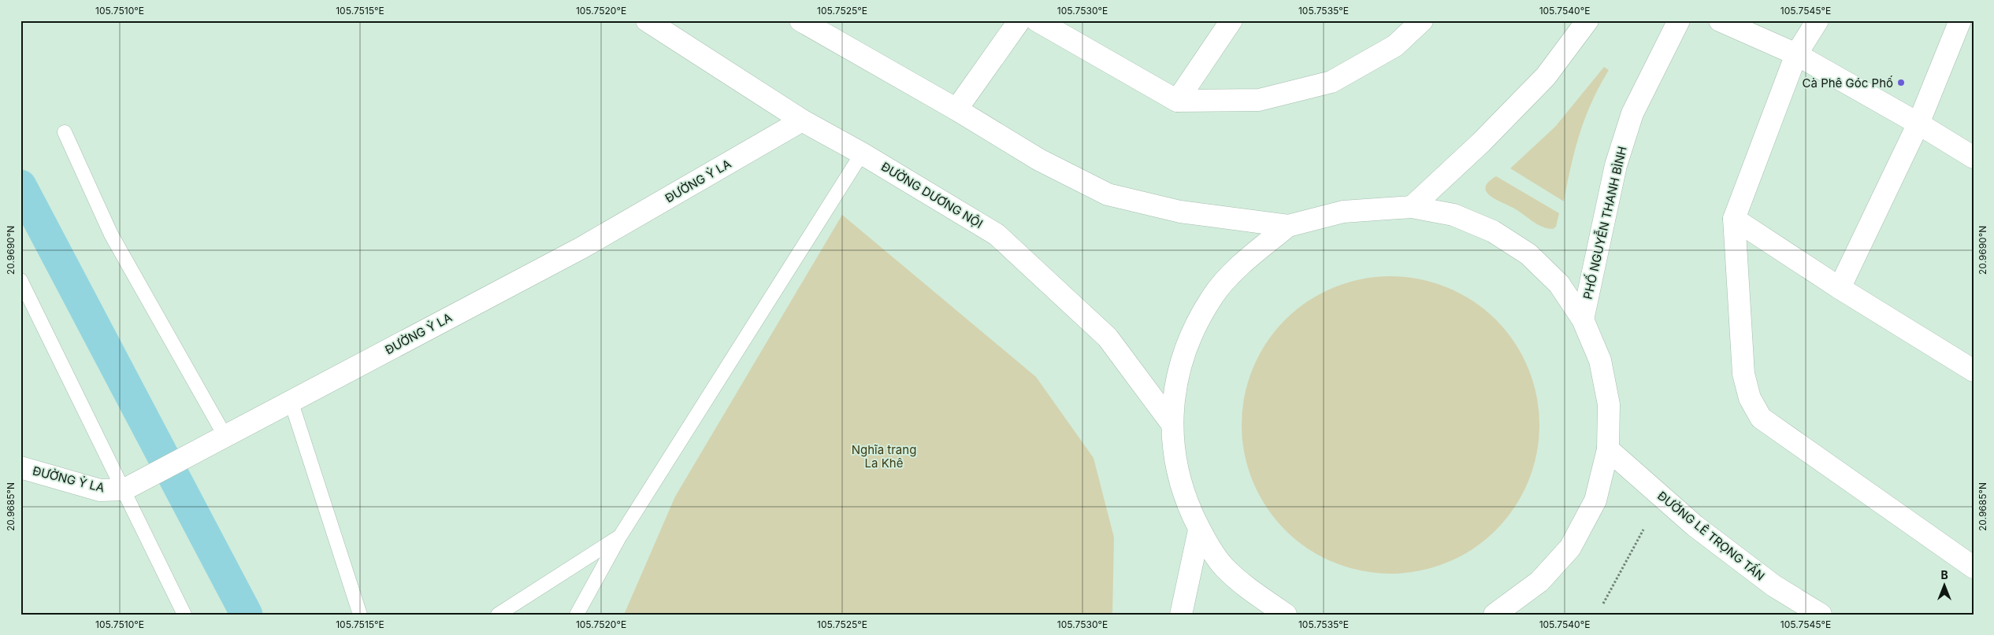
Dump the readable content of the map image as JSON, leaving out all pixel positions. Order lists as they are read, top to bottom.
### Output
{
  "streets": {
    "main road": [
      "ĐƯỜNG Ỷ LA",
      "ĐƯỜNG DƯƠNG NỘI",
      "PHỐ NGUYỄN THANH BÌNH",
      "ĐƯỜNG LÊ TRỌNG TẤN"
    ]
  },
  "crossings": [
    ["ĐƯỜNG Ỷ LA", "ĐƯỜNG DƯƠNG NỘI"]
  ],
  "parks": ["Nghĩa trang La Khê"],
  "places": ["Cà Phê Góc Phố"],
  "north": "top",
  "coordinates": [
    "105.7510°E",
    "105.7515°E",
    "105.7520°E",
    "105.7525°E",
    "105.7530°E",
    "105.7535°E",
    "105.7540°E",
    "105.7545°E",
    "20.9690°N",
    "20.9685°N"
  ]
}
